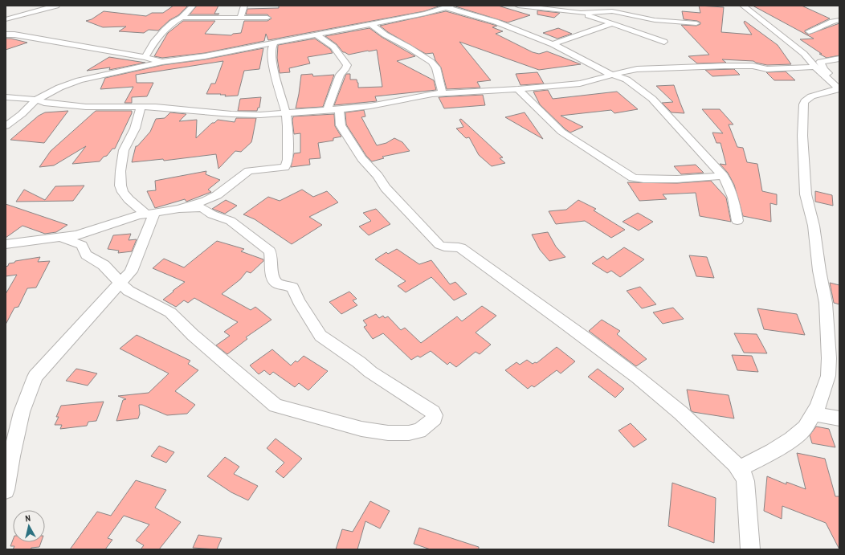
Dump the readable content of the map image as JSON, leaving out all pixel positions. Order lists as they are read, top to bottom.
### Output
{
  "north": "top"
}
